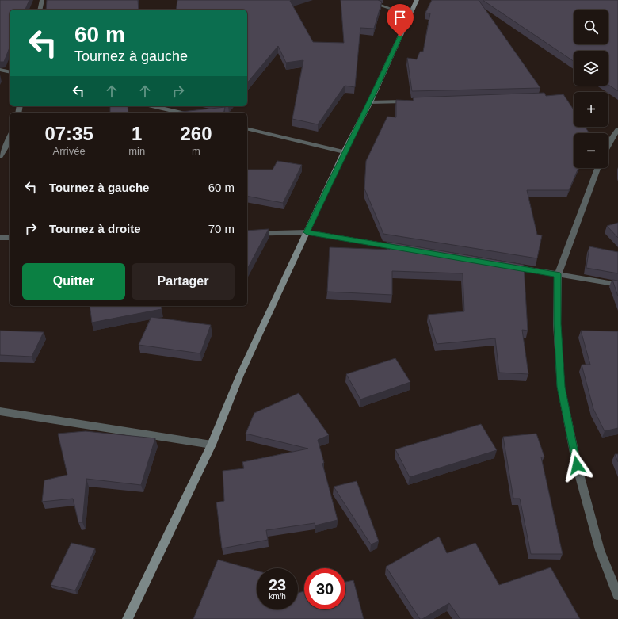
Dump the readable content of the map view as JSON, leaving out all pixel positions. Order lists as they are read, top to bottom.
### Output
{
  "page": {
    "map_buttons": ["+", "−"],
    "turn": ["60 m", "Tournez à gauche"],
    "eta": [
      "07:35",
      "Arrivée",
      "1",
      "min",
      "260",
      "m"
    ],
    "list": [
      {
        "name": "Tournez à gauche",
        "value": "60 m"
      },
      {
        "name": "Tournez à droite",
        "value": "70 m"
      }
    ],
    "buttons": ["Quitter", "Partager"],
    "speed": "23 km/h",
    "limit": "30"
  }
}
